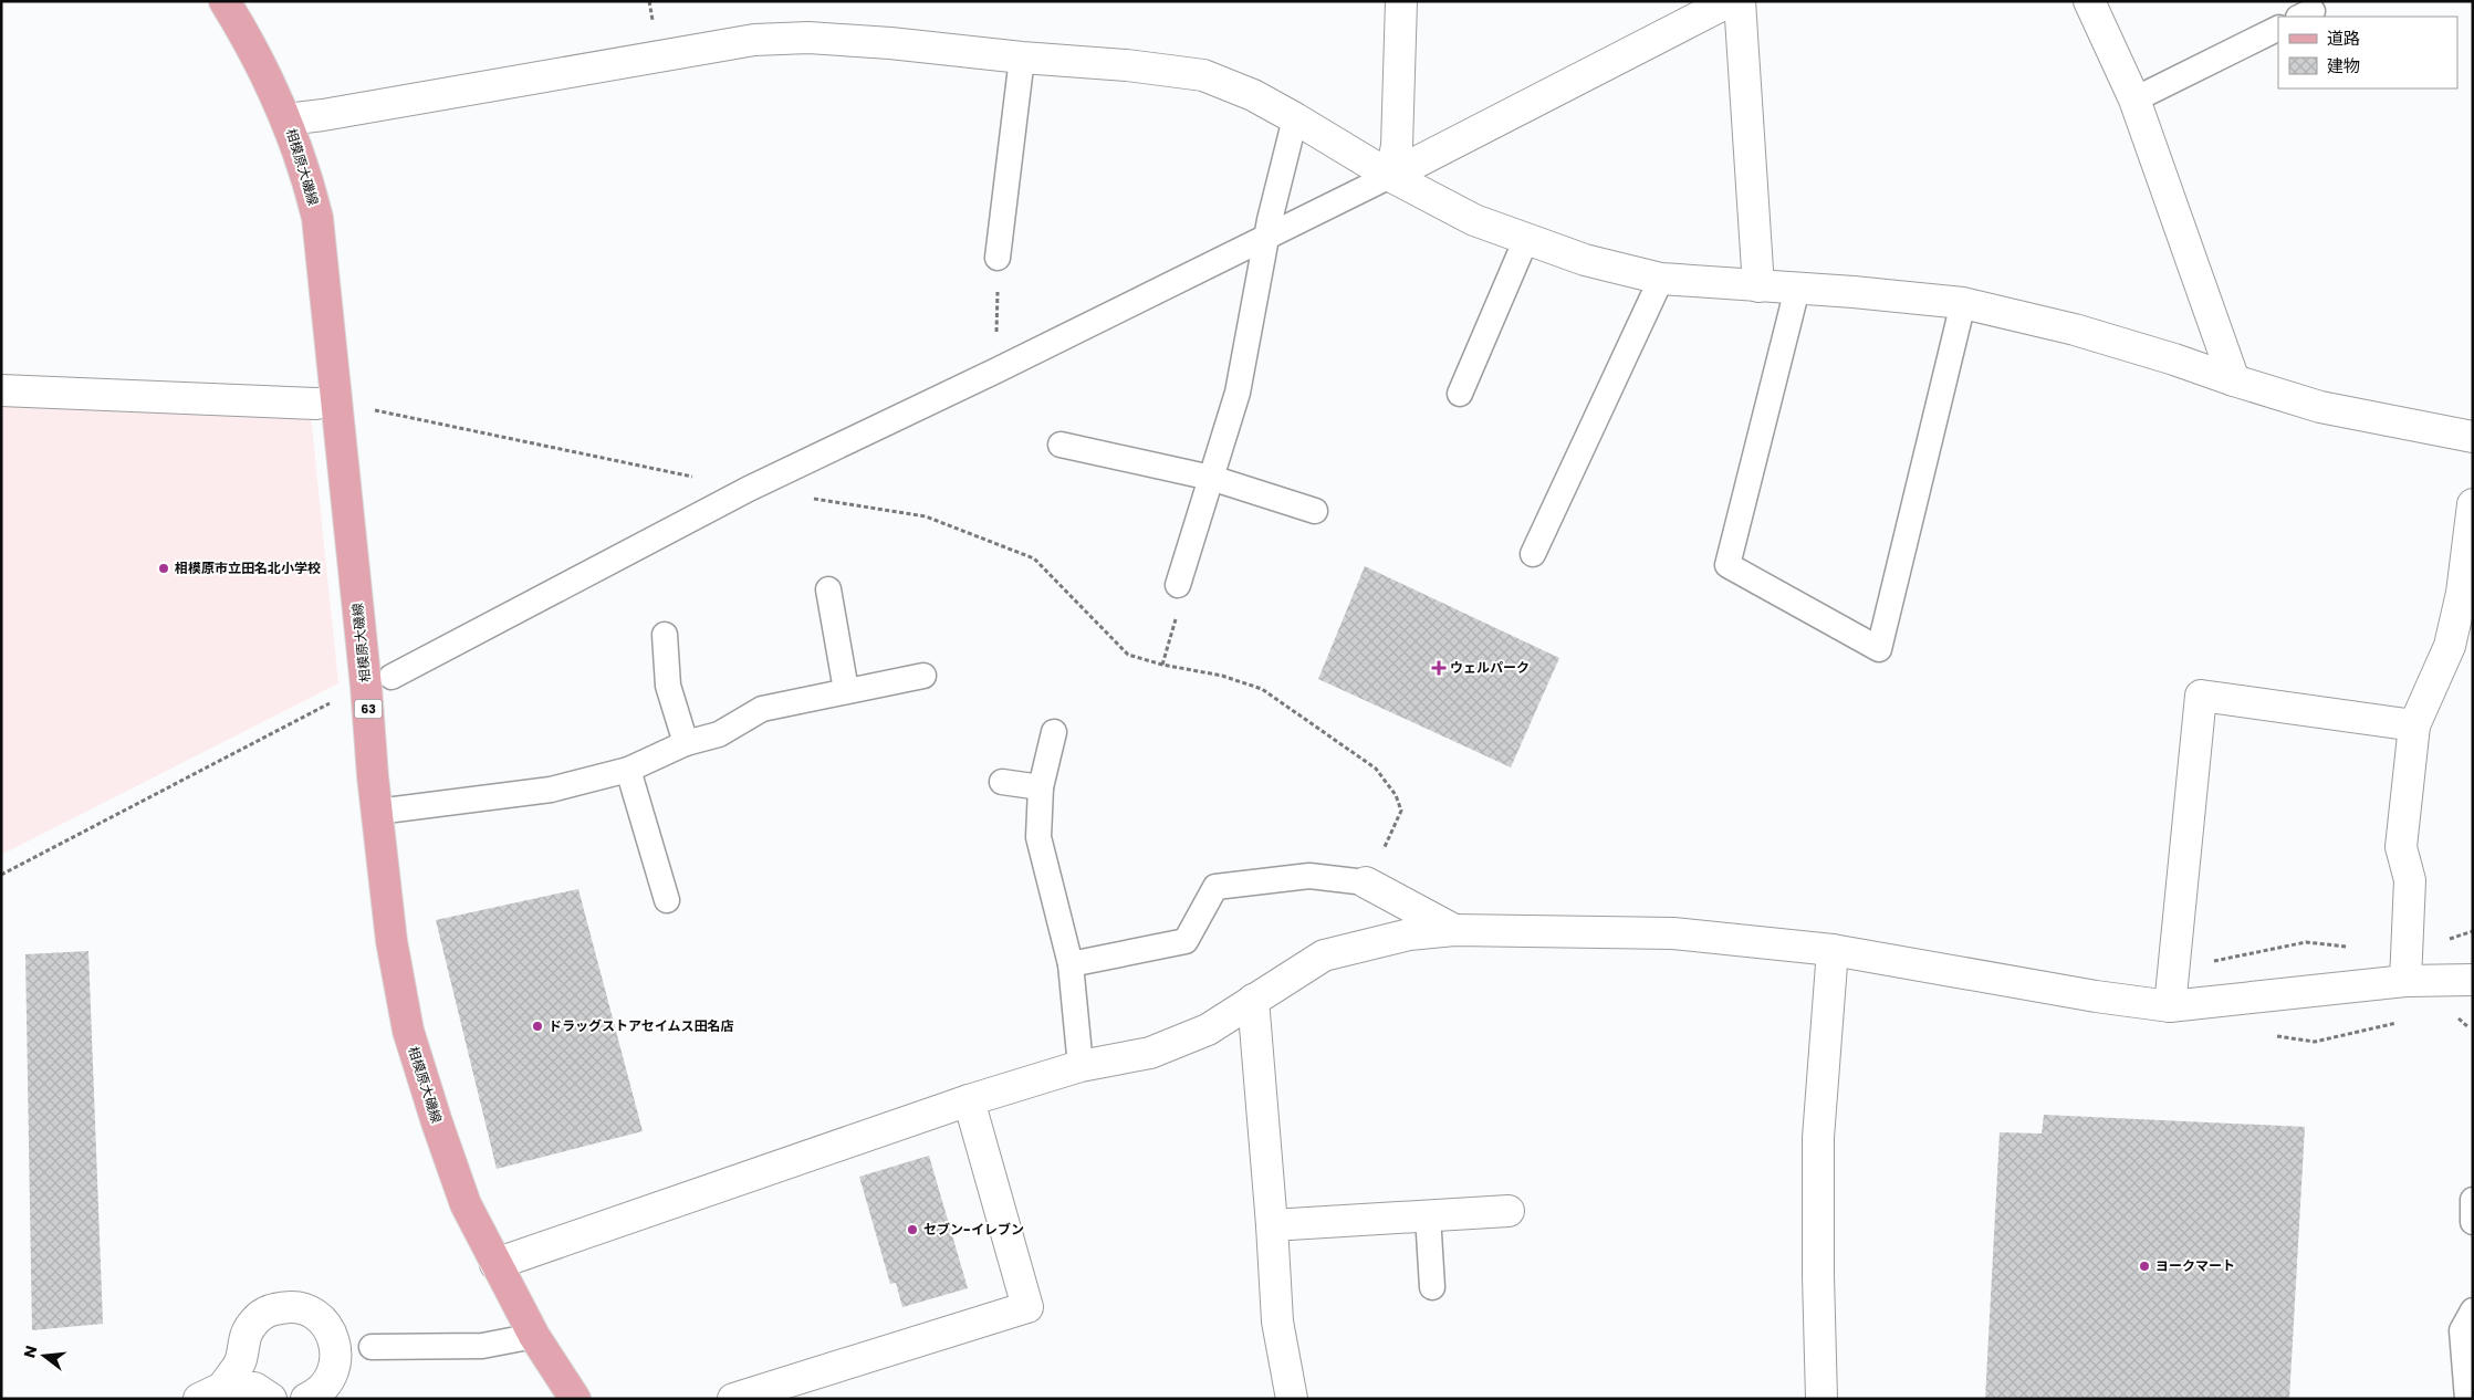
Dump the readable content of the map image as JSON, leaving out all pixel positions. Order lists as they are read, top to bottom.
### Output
{
  "streets": {
    "main road": ["相模原大磯線", "63"]
  },
  "places": {
    "other": [
      "相模原市立田名北小学校",
      "ドラッグストアセイムス田名店",
      "セブン-イレブン",
      "ヨークマート"
    ],
    "health": ["ウェルパーク"]
  },
  "legend": ["道路", "建物"],
  "north": "left"
}
